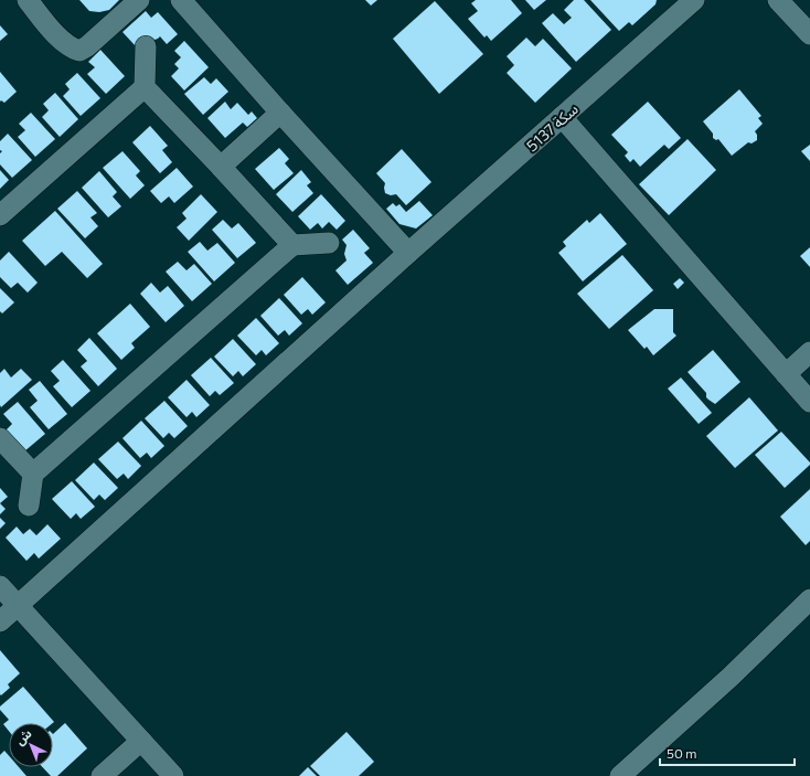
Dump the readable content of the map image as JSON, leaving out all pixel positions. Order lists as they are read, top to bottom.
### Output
{
  "streets": {
    "street": ["سكة 5137"]
  },
  "scale_bar": "50 m",
  "north": "top left"
}
